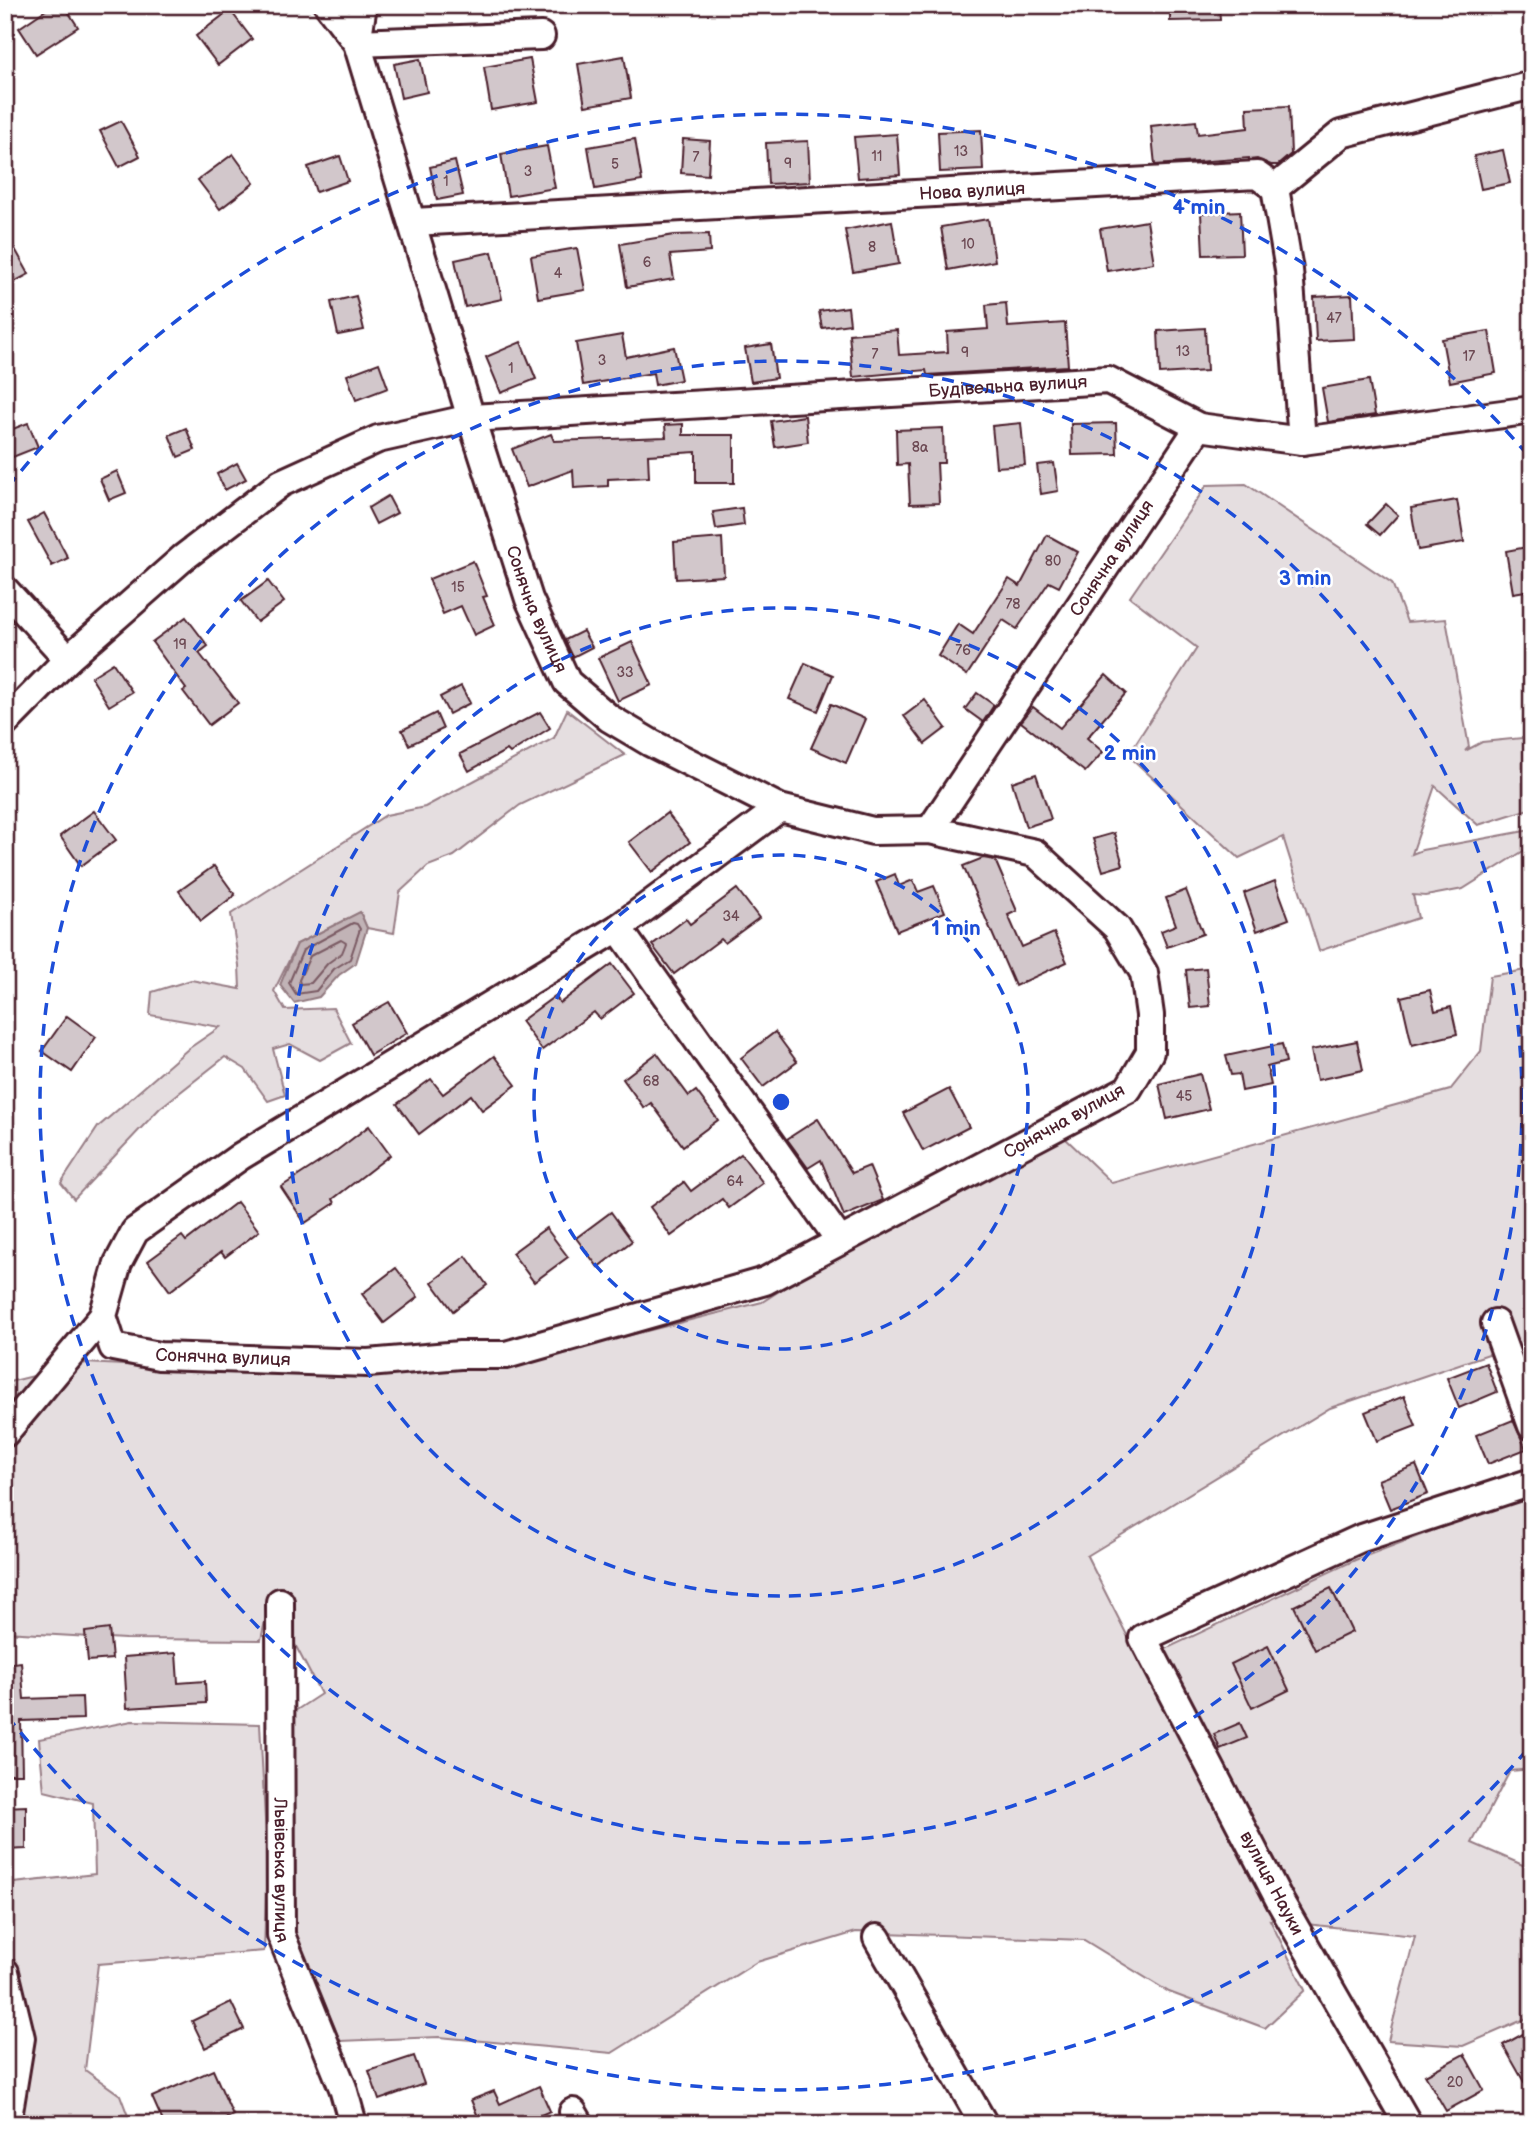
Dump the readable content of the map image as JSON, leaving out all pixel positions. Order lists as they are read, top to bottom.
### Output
{
  "streets": {
    "street": [
      "Нова вулиця",
      "Будівельна вулиця",
      "Сонячна вулиця",
      "Львівська вулиця",
      "вулиця Науки"
    ]
  },
  "crossings": [
    ["Нова вулиця", "Сонячна вулиця"],
    ["Будівельна вулиця", "Сонячна вулиця"]
  ],
  "house_numbers": [
    "13",
    "11",
    "7",
    "9",
    "5",
    "3",
    "1",
    "10",
    "8",
    "6",
    "4",
    "47",
    "13",
    "9",
    "7",
    "17",
    "3",
    "1",
    "8а",
    "80",
    "15",
    "78",
    "19",
    "76",
    "33",
    "34",
    "68",
    "45",
    "64",
    "20"
  ],
  "rings": [
    "4 min",
    "3 min",
    "2 min",
    "1 min"
  ]
}
